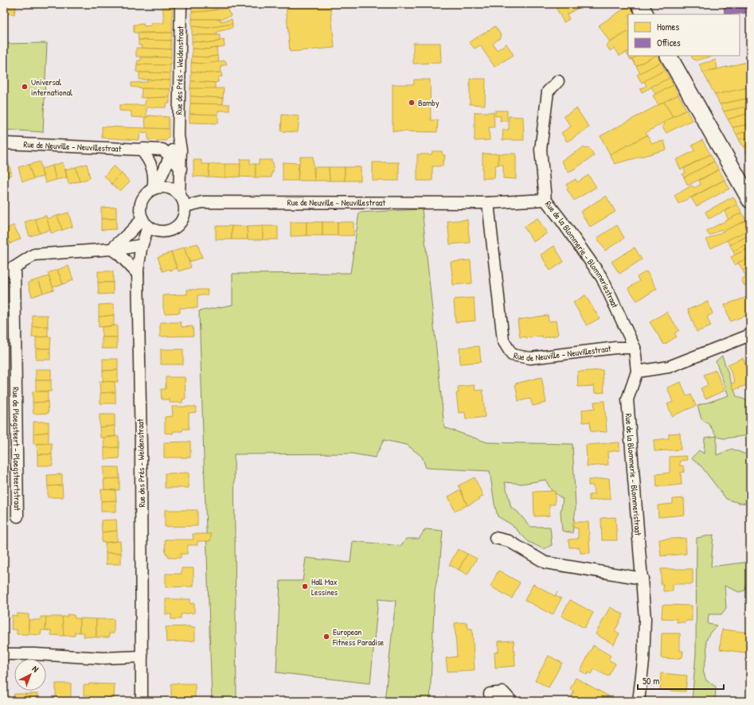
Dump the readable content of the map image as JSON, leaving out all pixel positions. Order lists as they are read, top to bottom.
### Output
{
  "streets": {
    "street": [
      "Rue des Prés - Weidenstraat",
      "Rue de Neuville - Neuvillestraat",
      "Rue de la Blommerie - Blommeriestraat",
      "Rue de Ploegsteert - Ploegsteertstraat",
      "Rue de la Blommerie - Blommeristraat"
    ]
  },
  "crossings": [
    ["Rue des Prés - Weidenstraat", "Rue de Neuville - Neuvillestraat"],
    ["Rue des Prés - Weidenstraat", "Rue de Ploegsteert - Ploegsteertstraat"],
    ["Rue de Neuville - Neuvillestraat", "Rue de la Blommerie - Blommeriestraat"],
    ["Rue de la Blommerie - Blommeriestraat", "Rue de la Blommerie - Blommeristraat"]
  ],
  "places": [
    "Universal international",
    "Bamby",
    "Hall Max Lessines",
    "European Fitness Paradise"
  ],
  "legend": ["Homes", "Offices"],
  "scale_bar": "50 m",
  "north": "top right"
}
